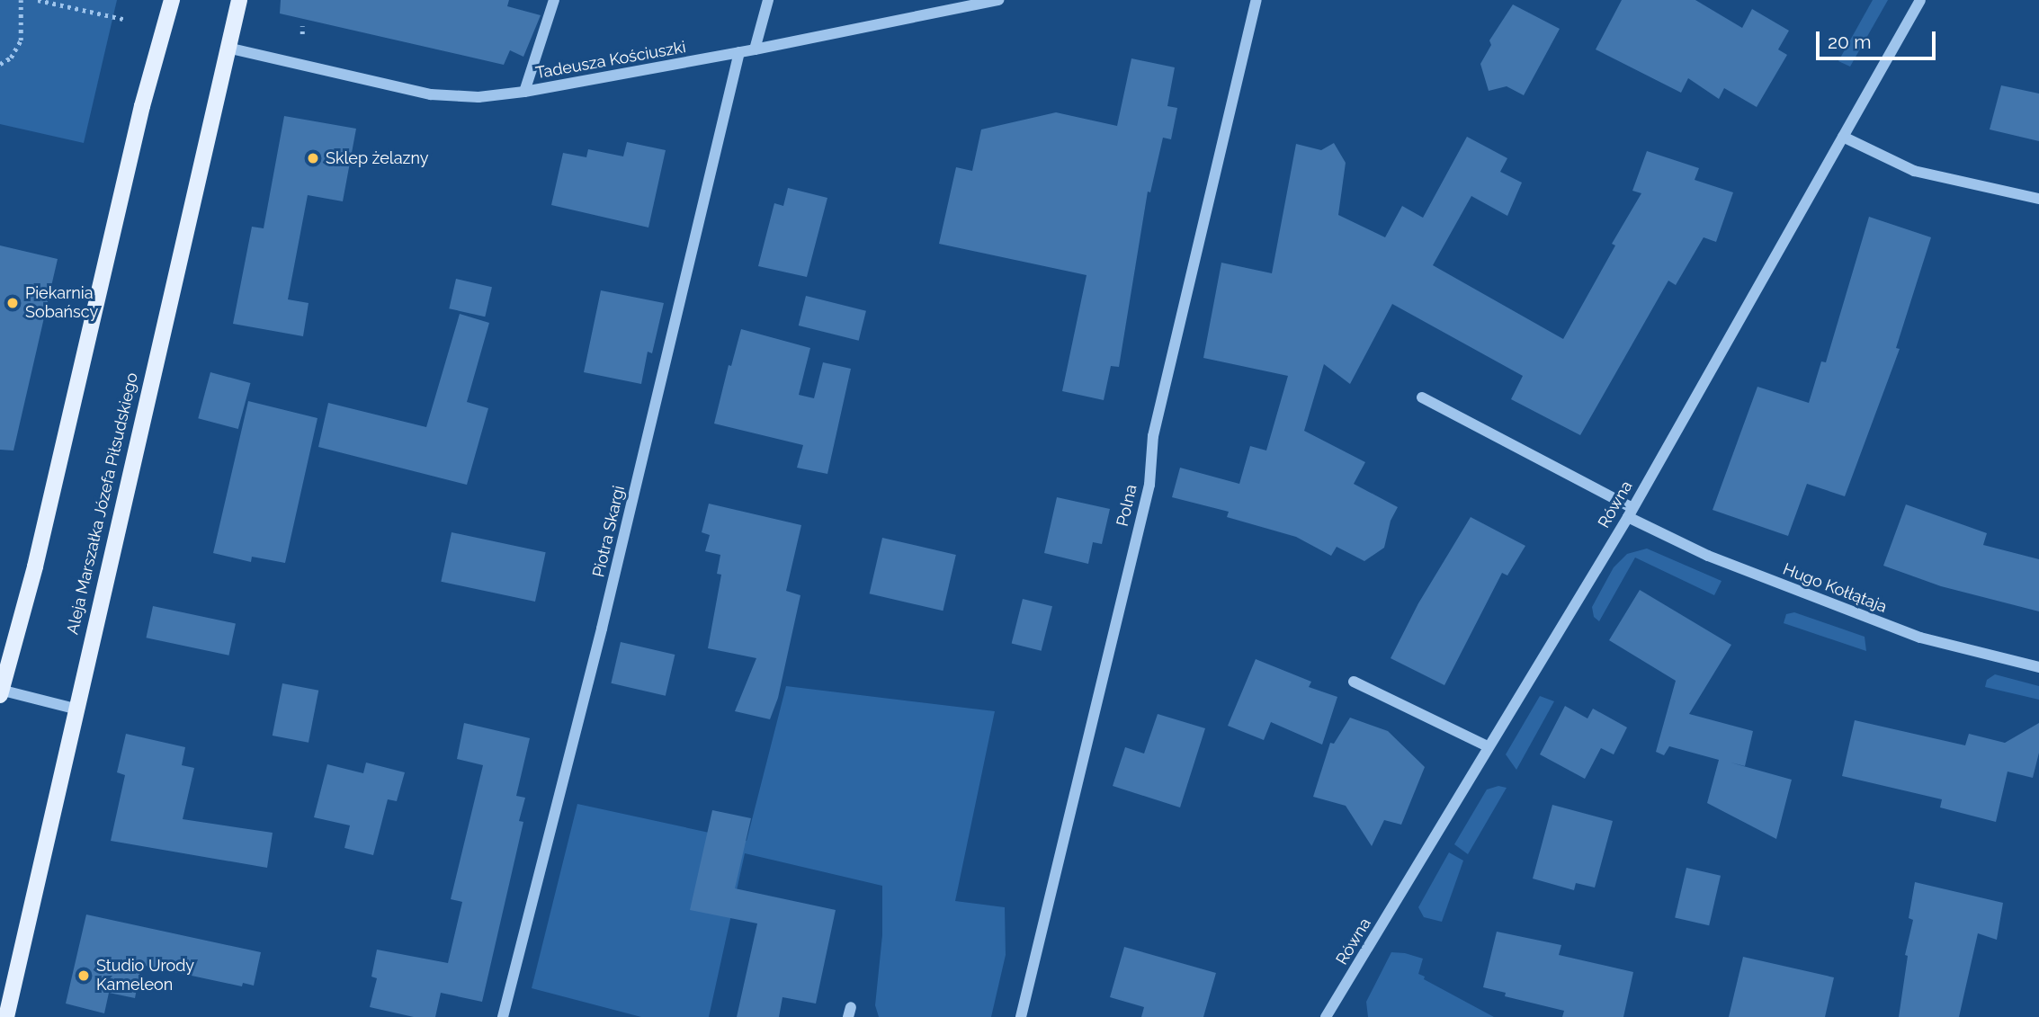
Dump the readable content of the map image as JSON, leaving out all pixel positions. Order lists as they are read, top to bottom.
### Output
{
  "streets": {
    "main road": ["Aleja Marszałka Józefa Piłsudskiego"],
    "street": [
      "Tadeusza Kościuszki",
      "Równa",
      "Polna",
      "Piotra Skargi",
      "Hugo Kołłątaja"
    ]
  },
  "crossings": [
    ["Tadeusza Kościuszki", "Aleja Marszałka Józefa Piłsudskiego"],
    ["Tadeusza Kościuszki", "Piotra Skargi"],
    ["Równa", "Hugo Kołłątaja"]
  ],
  "places": ["Sklep żelazny", "Piekarnia Sobańscy", "Studio Urody Kameleon"],
  "scale_bar": "20 m"
}
